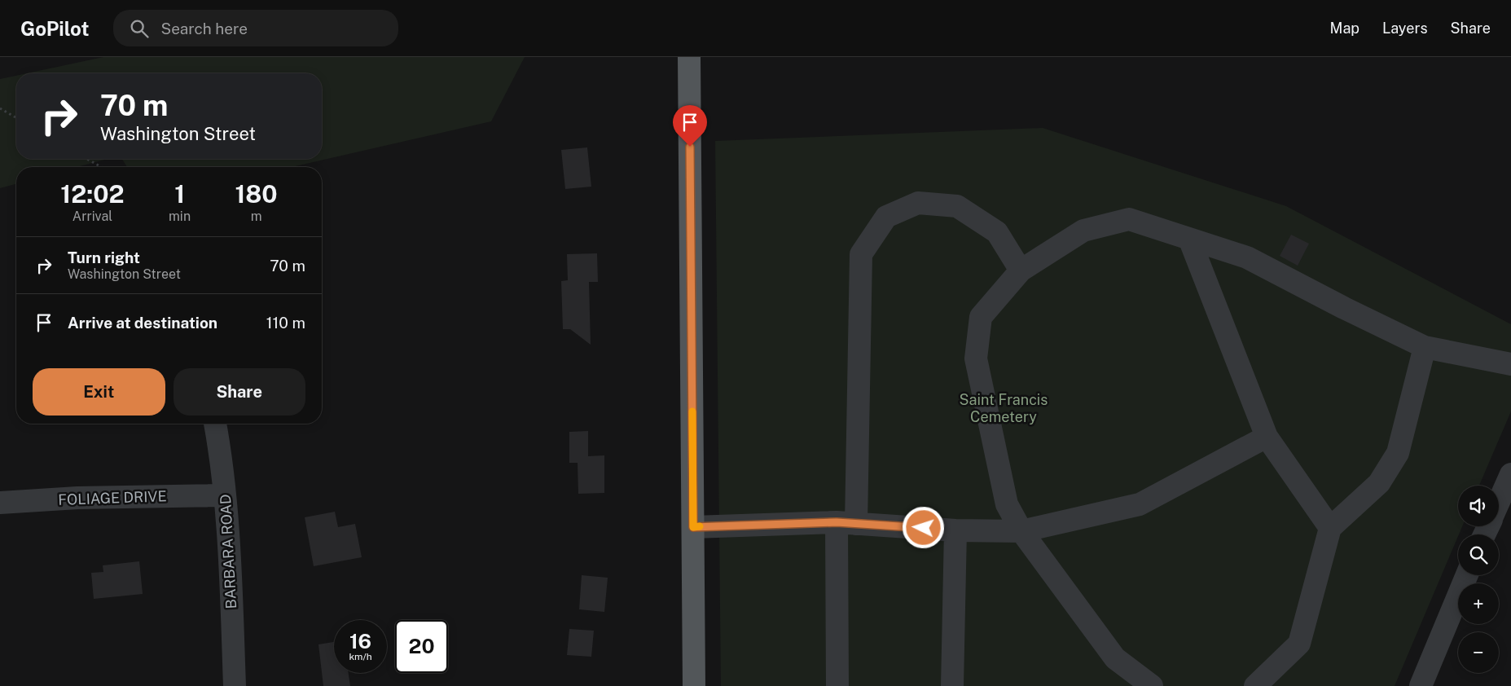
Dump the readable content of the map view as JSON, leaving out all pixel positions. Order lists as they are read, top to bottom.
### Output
{
  "streets": {
    "street": ["FOLIAGE DRIVE", "BARBARA ROAD"]
  },
  "crossings": [
    ["FOLIAGE DRIVE", "BARBARA ROAD"]
  ],
  "parks": ["Saint Francis Cemetery"],
  "page": {
    "header": "GoPilot",
    "search": "Search here",
    "nav": ["Map", "Layers", "Share"],
    "turn": ["70 m", "Washington Street"],
    "eta": [
      "12:02",
      "Arrival",
      "1",
      "min",
      "180",
      "m"
    ],
    "list": [
      {
        "name": "Turn right",
        "note": "Washington Street",
        "value": "70 m"
      },
      {
        "name": "Arrive at destination",
        "value": "110 m"
      }
    ],
    "buttons": ["Exit", "Share"],
    "map_buttons": ["+", "−"],
    "speed": "16 km/h",
    "limit": "20"
  }
}
